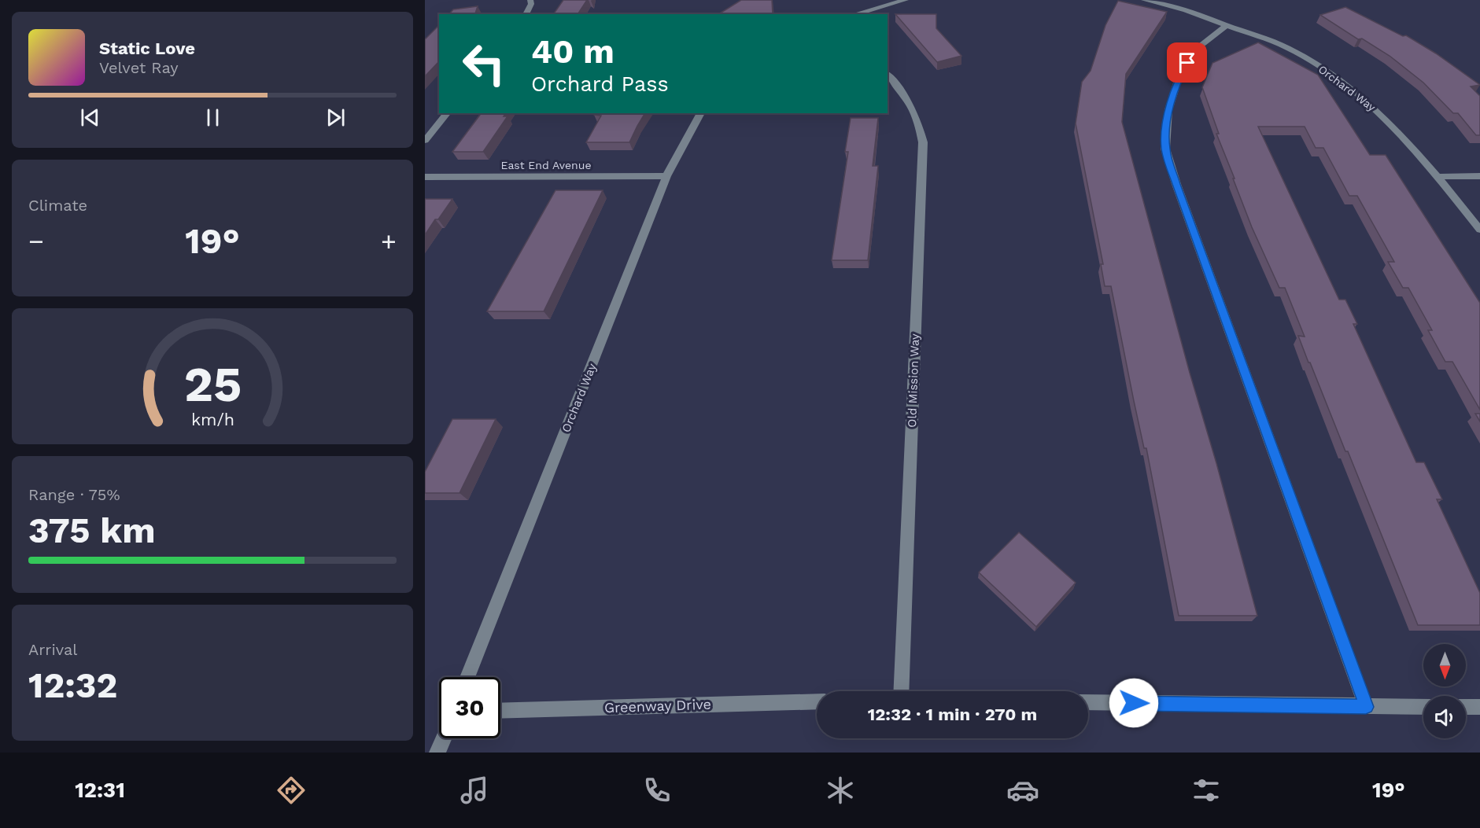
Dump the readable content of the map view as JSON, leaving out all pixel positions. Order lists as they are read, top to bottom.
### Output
{
  "streets": {
    "street": [
      "Orchard Way",
      "East End Avenue",
      "Old Mission Way",
      "Greenway Drive"
    ]
  },
  "crossings": [
    ["Orchard Way", "East End Avenue"]
  ],
  "north": "bottom",
  "page": {
    "turn": ["40 m", "Orchard Pass"],
    "song": ["Static Love", "Velvet Ray"],
    "tile": [
      "Climate",
      ["Range · 75%", "375 km"],
      ["Arrival", "12:32"]
    ],
    "heat": ["−", "19°", "+"],
    "limit": "30",
    "trip": "12:32 · 1 min · 270 m",
    "tabs": ["12:31", "19°"],
    "gauge": ["25", "km/h"]
  }
}
